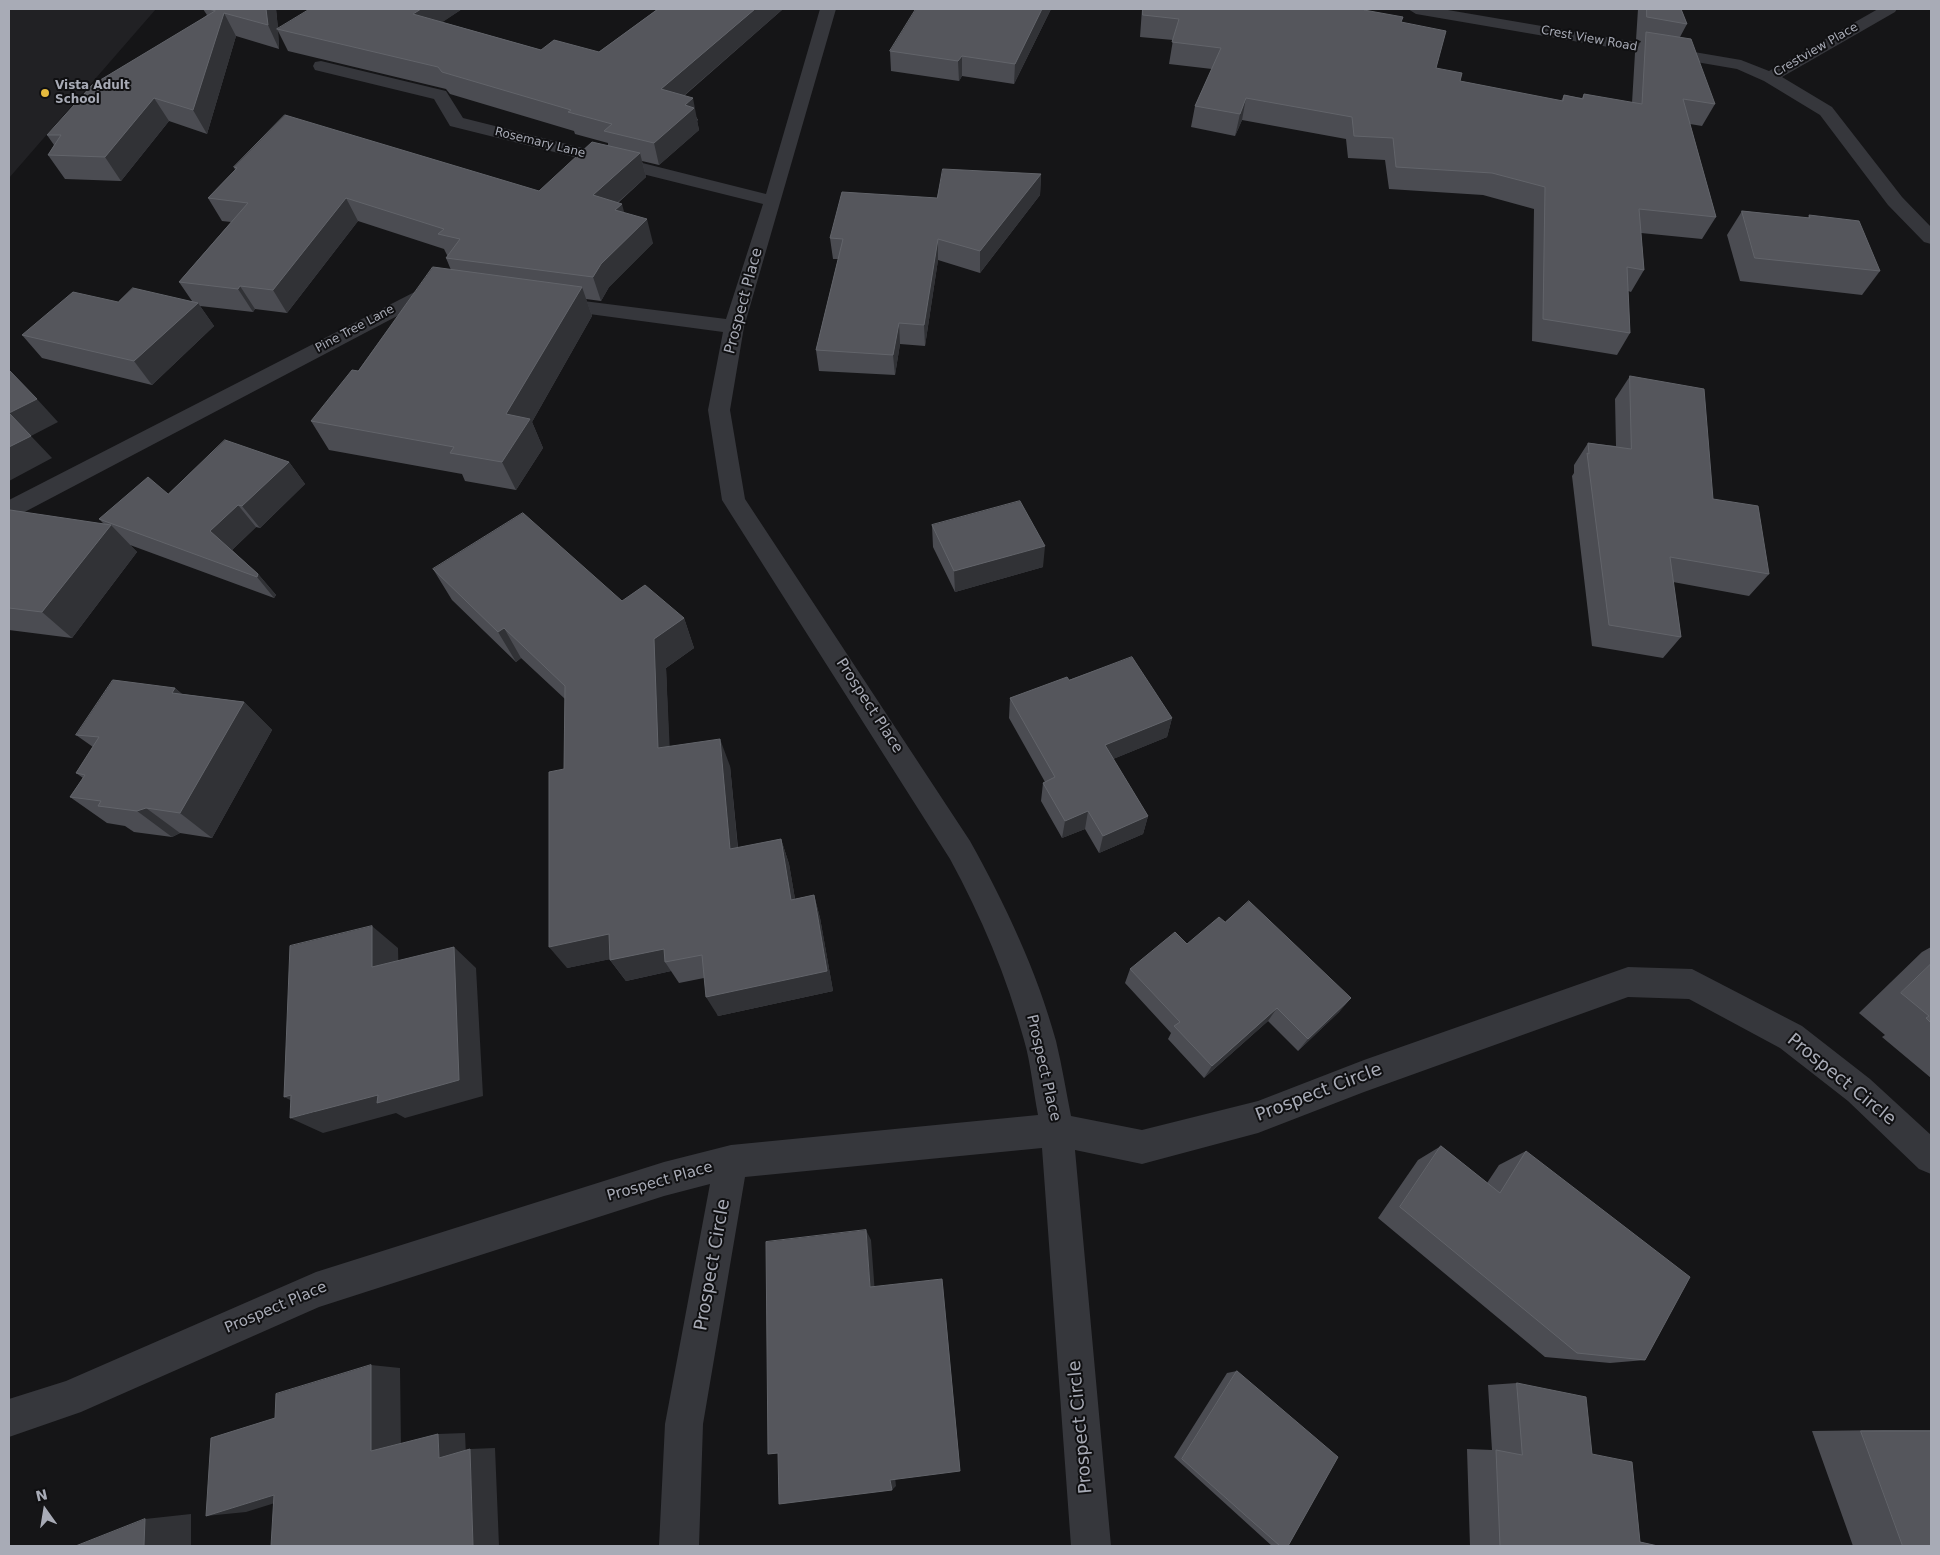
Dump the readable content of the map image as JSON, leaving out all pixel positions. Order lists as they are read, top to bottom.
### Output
{
  "streets": {
    "street": [
      "Crest View Road",
      "Crestview Place",
      "Rosemary Lane",
      "Prospect Place",
      "Pine Tree Lane",
      "Prospect Circle"
    ]
  },
  "crossings": [
    ["Crest View Road", "Crestview Place"],
    ["Rosemary Lane", "Prospect Place"],
    ["Prospect Place", "Prospect Circle"]
  ],
  "places": ["Vista Adult School"],
  "north": "top"
}
